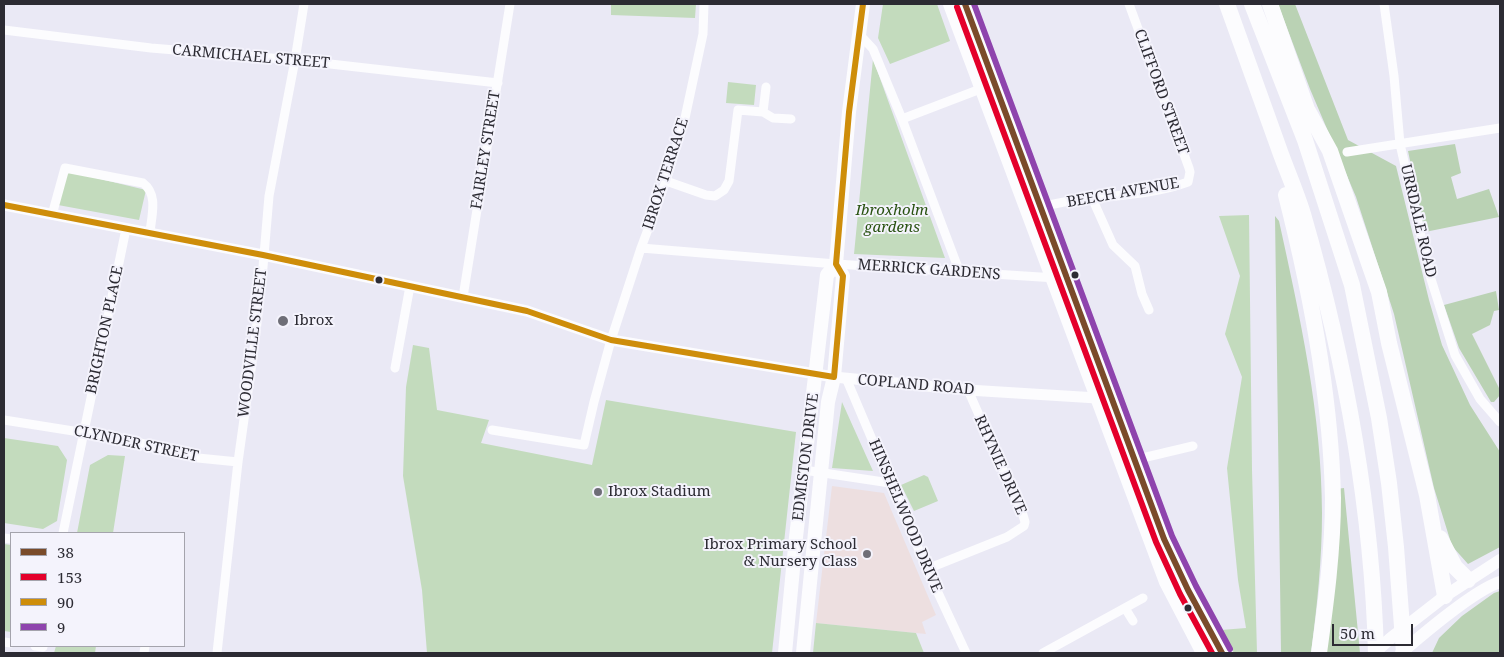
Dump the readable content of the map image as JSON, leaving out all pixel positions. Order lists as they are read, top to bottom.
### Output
{
  "streets": {
    "main road": ["EDMISTON DRIVE"],
    "street": [
      "CARMICHAEL STREET",
      "CLIFFORD STREET",
      "FAIRLEY STREET",
      "IBROX TERRACE",
      "BEECH AVENUE",
      "URRDALE ROAD",
      "MERRICK GARDENS",
      "BRIGHTON PLACE",
      "WOODVILLE STREET",
      "COPLAND ROAD",
      "CLYNDER STREET",
      "RHYNIE DRIVE",
      "HINSHELWOOD DRIVE"
    ]
  },
  "crossings": [
    ["CARMICHAEL STREET", "FAIRLEY STREET"],
    ["CARMICHAEL STREET", "WOODVILLE STREET"],
    ["CLIFFORD STREET", "BEECH AVENUE"],
    ["FAIRLEY STREET", "COPLAND ROAD"],
    ["IBROX TERRACE", "MERRICK GARDENS"],
    ["IBROX TERRACE", "COPLAND ROAD"],
    ["MERRICK GARDENS", "EDMISTON DRIVE"],
    ["BRIGHTON PLACE", "COPLAND ROAD"],
    ["BRIGHTON PLACE", "CLYNDER STREET"],
    ["WOODVILLE STREET", "COPLAND ROAD"],
    ["WOODVILLE STREET", "CLYNDER STREET"],
    ["COPLAND ROAD", "EDMISTON DRIVE"],
    ["COPLAND ROAD", "RHYNIE DRIVE"],
    ["COPLAND ROAD", "HINSHELWOOD DRIVE"],
    ["EDMISTON DRIVE", "HINSHELWOOD DRIVE"],
    ["RHYNIE DRIVE", "HINSHELWOOD DRIVE"]
  ],
  "parks": ["Ibroxholm gardens"],
  "places": ["Ibrox", "Ibrox Stadium", "Ibrox Primary School & Nursery Class"],
  "lines": [
    "transit line 38",
    "transit line 90",
    "transit line 9",
    "transit line 153"
  ],
  "legend": [
    "38",
    "153",
    "90",
    "9"
  ],
  "scale_bar": "50 m"
}
